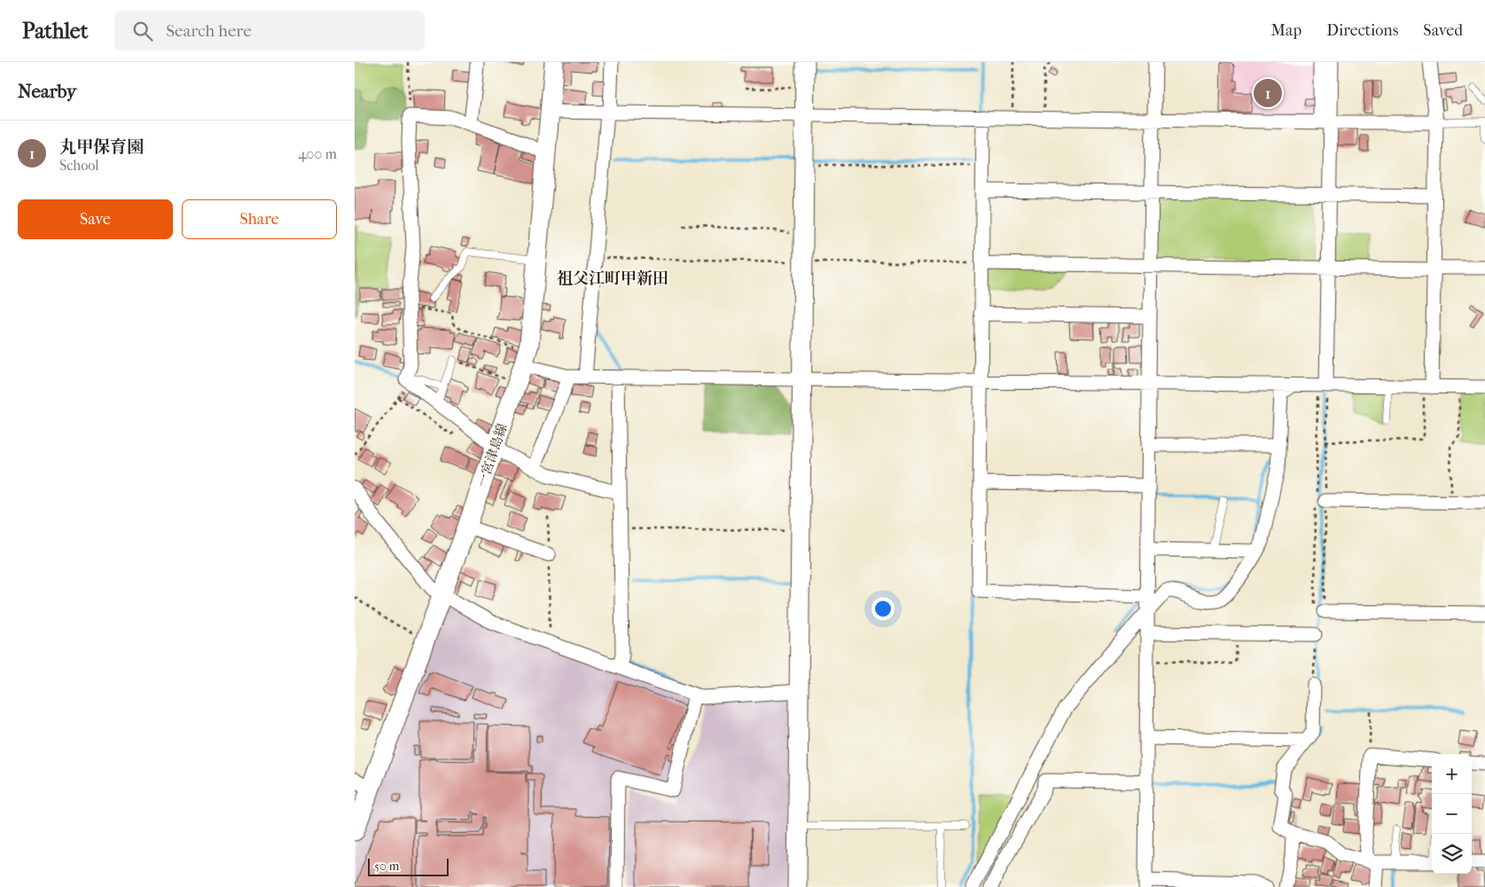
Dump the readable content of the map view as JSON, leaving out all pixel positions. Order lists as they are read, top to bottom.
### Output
{
  "streets": {
    "street": ["一宮津島線"]
  },
  "districts": ["祖父江町甲新田"],
  "scale_bar": "50 m",
  "page": {
    "header": "Pathlet",
    "search": "Search here",
    "nav": ["Map", "Directions", "Saved"],
    "heading": "Nearby",
    "pins": "1",
    "list": [
      {
        "mark": "1",
        "name": "丸甲保育園",
        "note": "School",
        "value": "400 m"
      }
    ],
    "buttons": ["Save", "Share"],
    "map_buttons": ["+", "−"],
    "scale": "50 m"
  }
}
